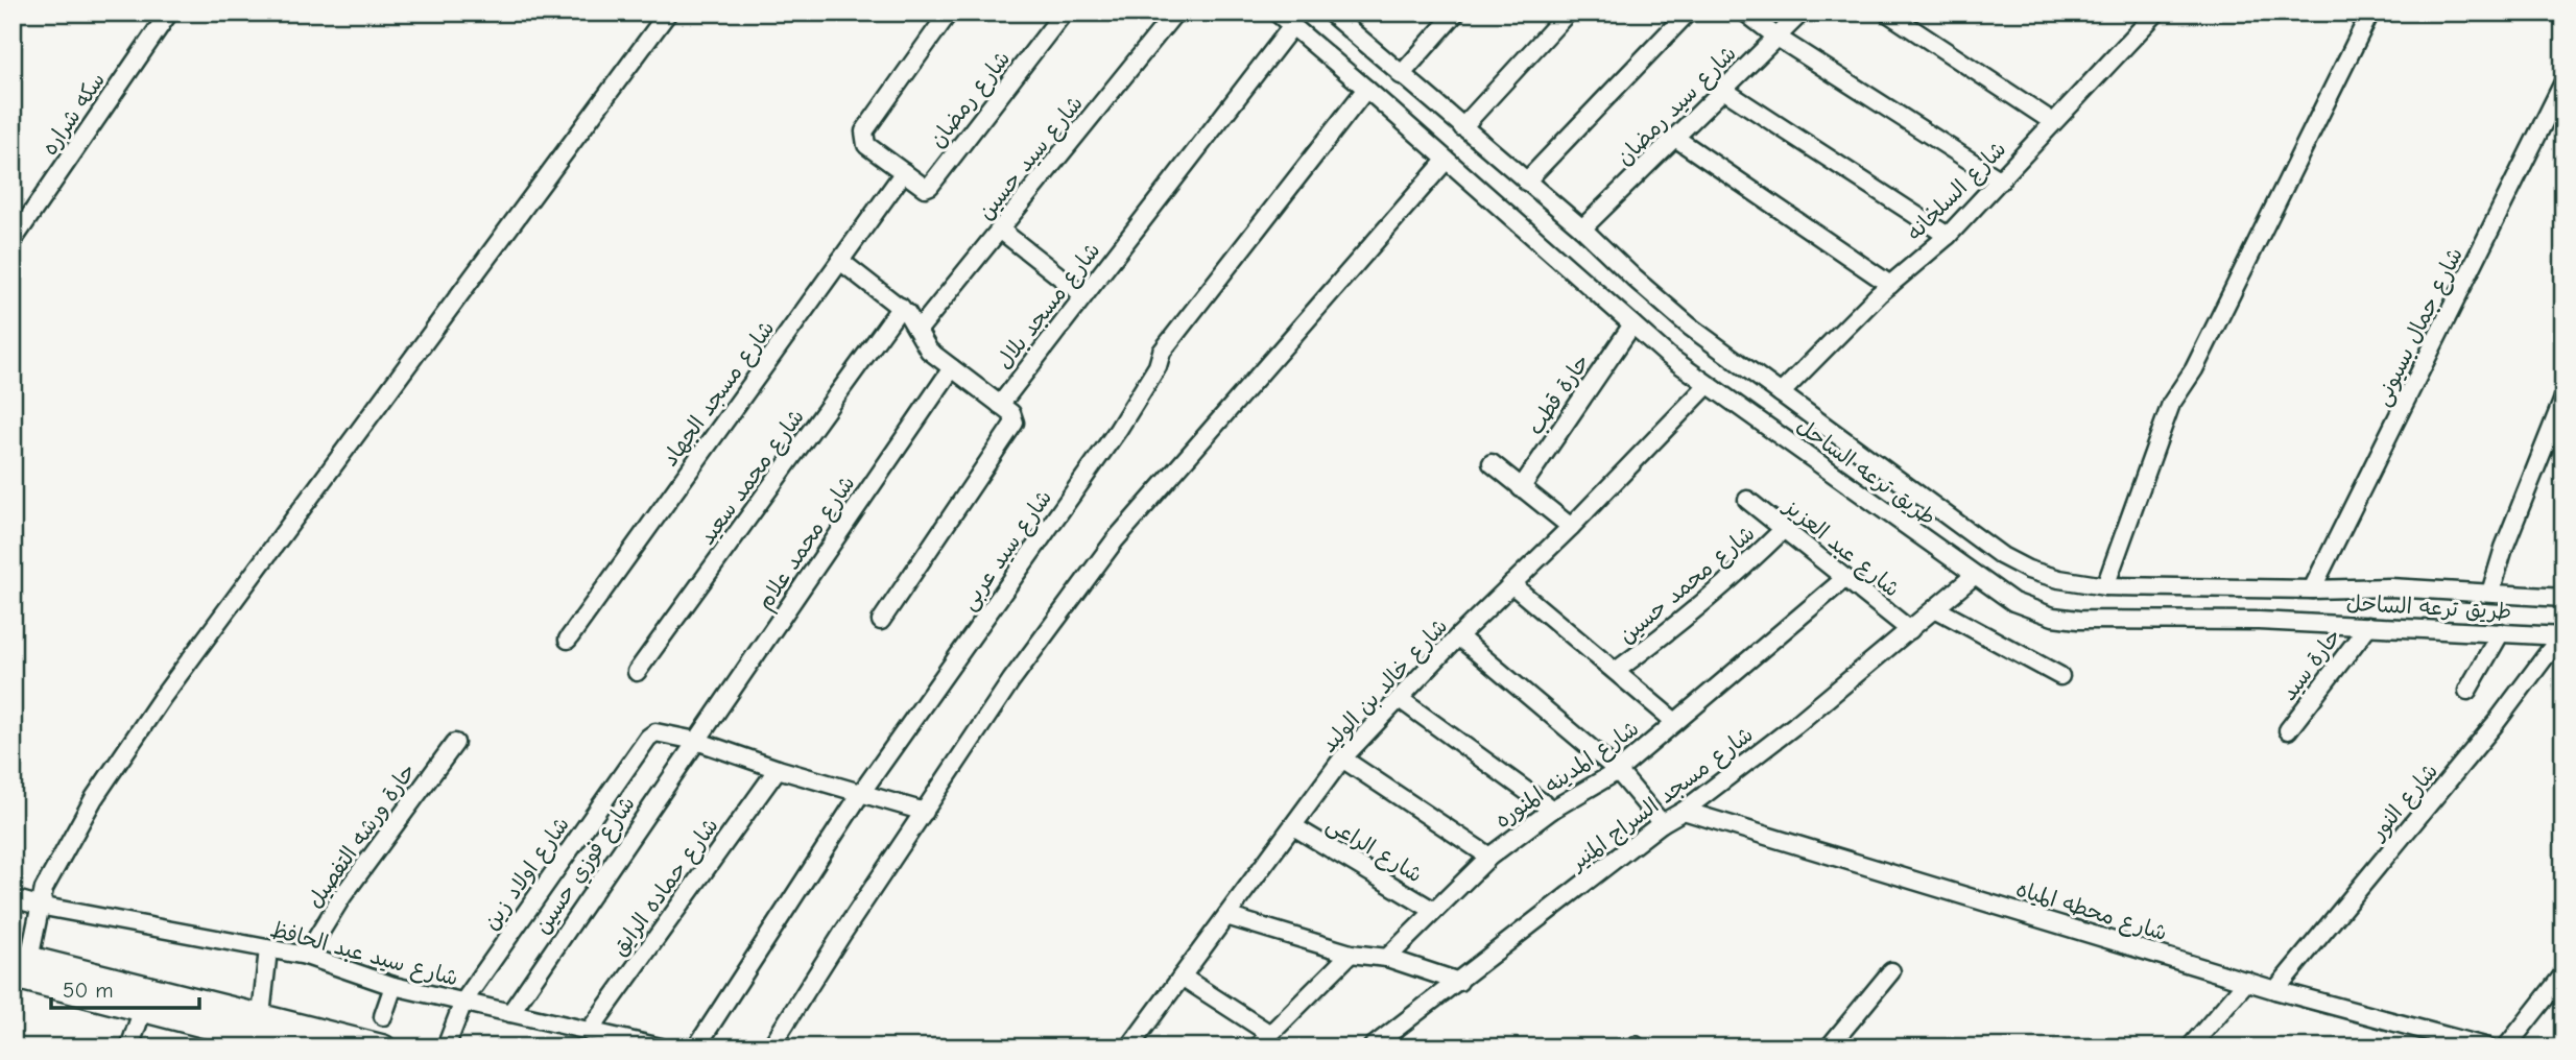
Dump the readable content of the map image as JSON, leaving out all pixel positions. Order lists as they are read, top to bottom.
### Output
{
  "streets": {
    "street": [
      "شارع رمضان",
      "شارع سيد رمضان",
      "سكه شراره",
      "شارع سيد حسين",
      "شارع السلخانه",
      "شارع مسجد بلال",
      "شارع جمال بسيونى",
      "شارع مسجد الجهاد",
      "حارة قطب",
      "طريق ترعه الساحل",
      "شارع محمد سعيد",
      "شارع محمد علام",
      "شارع عبد العزيز",
      "شارع سيد عربى",
      "شارع محمد حسين",
      "حارة سيد",
      "شارع خالد بن الوليد",
      "شارع المدينه المنوره",
      "شارع مسجد السراج المنير",
      "شارع النور",
      "حارة ورشه التفصيل",
      "شارع الراعى",
      "شارع فوزي حسين",
      "شارع اولاد زين",
      "شارع حماده الرايق",
      "شارع محطه المياه",
      "شارع سيد عبد الحافظ"
    ]
  },
  "crossings": [
    ["شارع رمضان", "شارع مسجد الجهاد"],
    ["شارع سيد رمضان", "طريق ترعه الساحل"],
    ["شارع السلخانه", "طريق ترعه الساحل"],
    ["شارع مسجد بلال", "طريق ترعه الساحل"],
    ["شارع جمال بسيونى", "طريق ترعه الساحل"],
    ["حارة قطب", "طريق ترعه الساحل"],
    ["طريق ترعه الساحل", "شارع سيد عربى"],
    ["طريق ترعه الساحل", "حارة سيد"],
    ["طريق ترعه الساحل", "شارع خالد بن الوليد"],
    ["طريق ترعه الساحل", "شارع مسجد السراج المنير"],
    ["طريق ترعه الساحل", "شارع النور"],
    ["شارع محمد علام", "شارع فوزي حسين"],
    ["شارع محمد علام", "شارع اولاد زين"],
    ["شارع عبد العزيز", "شارع محمد حسين"],
    ["شارع عبد العزيز", "شارع المدينه المنوره"],
    ["شارع عبد العزيز", "شارع مسجد السراج المنير"],
    ["شارع خالد بن الوليد", "شارع الراعى"],
    ["شارع المدينه المنوره", "شارع الراعى"],
    ["شارع مسجد السراج المنير", "شارع محطه المياه"],
    ["شارع النور", "شارع محطه المياه"],
    ["حارة ورشه التفصيل", "شارع سيد عبد الحافظ"],
    ["شارع فوزي حسين", "شارع اولاد زين"],
    ["شارع فوزي حسين", "شارع سيد عبد الحافظ"],
    ["شارع اولاد زين", "شارع سيد عبد الحافظ"],
    ["شارع حماده الرايق", "شارع سيد عبد الحافظ"]
  ],
  "scale_bar": "50 m"
}
